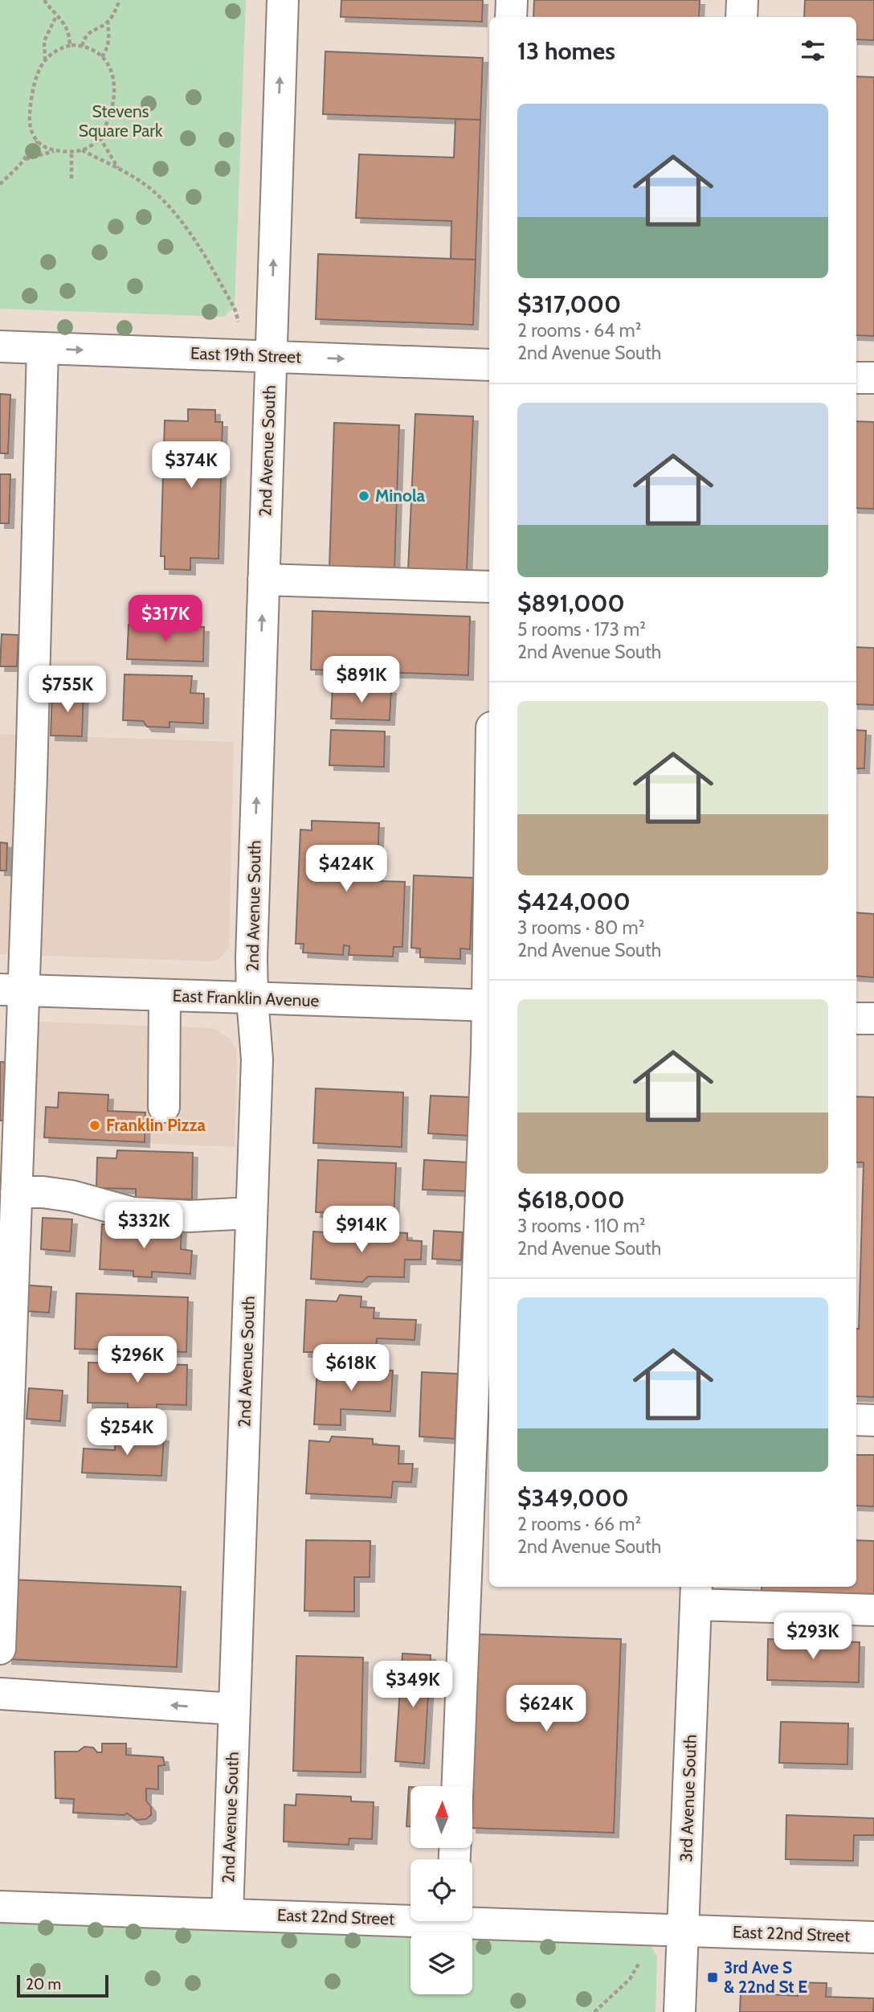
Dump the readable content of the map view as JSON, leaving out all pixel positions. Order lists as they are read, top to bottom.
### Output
{
  "streets": {
    "street": [
      "East 19th Street",
      "2nd Avenue South",
      "East Franklin Avenue",
      "3rd Avenue South",
      "East 22nd Street"
    ]
  },
  "crossings": [
    ["East 19th Street", "2nd Avenue South"],
    ["2nd Avenue South", "East Franklin Avenue"],
    ["2nd Avenue South", "East 22nd Street"],
    ["3rd Avenue South", "East 22nd Street"]
  ],
  "parks": ["Stevens Square Park"],
  "places": {
    "other": ["Minola", "Franklin Pizza"],
    "transit": ["3rd Ave S & 22nd St E"]
  },
  "scale_bar": "20 m",
  "north": "top",
  "page": {
    "heading": "13 homes",
    "list": [
      {
        "name": "$317,000",
        "note": "2 rooms · 64 m² · 2nd Avenue South"
      },
      {
        "name": "$891,000",
        "note": "5 rooms · 173 m² · 2nd Avenue South"
      },
      {
        "name": "$424,000",
        "note": "3 rooms · 80 m² · 2nd Avenue South"
      },
      {
        "name": "$618,000",
        "note": "3 rooms · 110 m² · 2nd Avenue South"
      },
      {
        "name": "$349,000",
        "note": "2 rooms · 66 m² · 2nd Avenue South"
      }
    ],
    "price": [
      "$374K",
      "$317K",
      "$891K",
      "$755K",
      "$424K",
      "$332K",
      "$914K",
      "$296K",
      "$618K",
      "$254K",
      "$293K",
      "$349K",
      "$624K"
    ],
    "scale": "20 m"
  }
}
